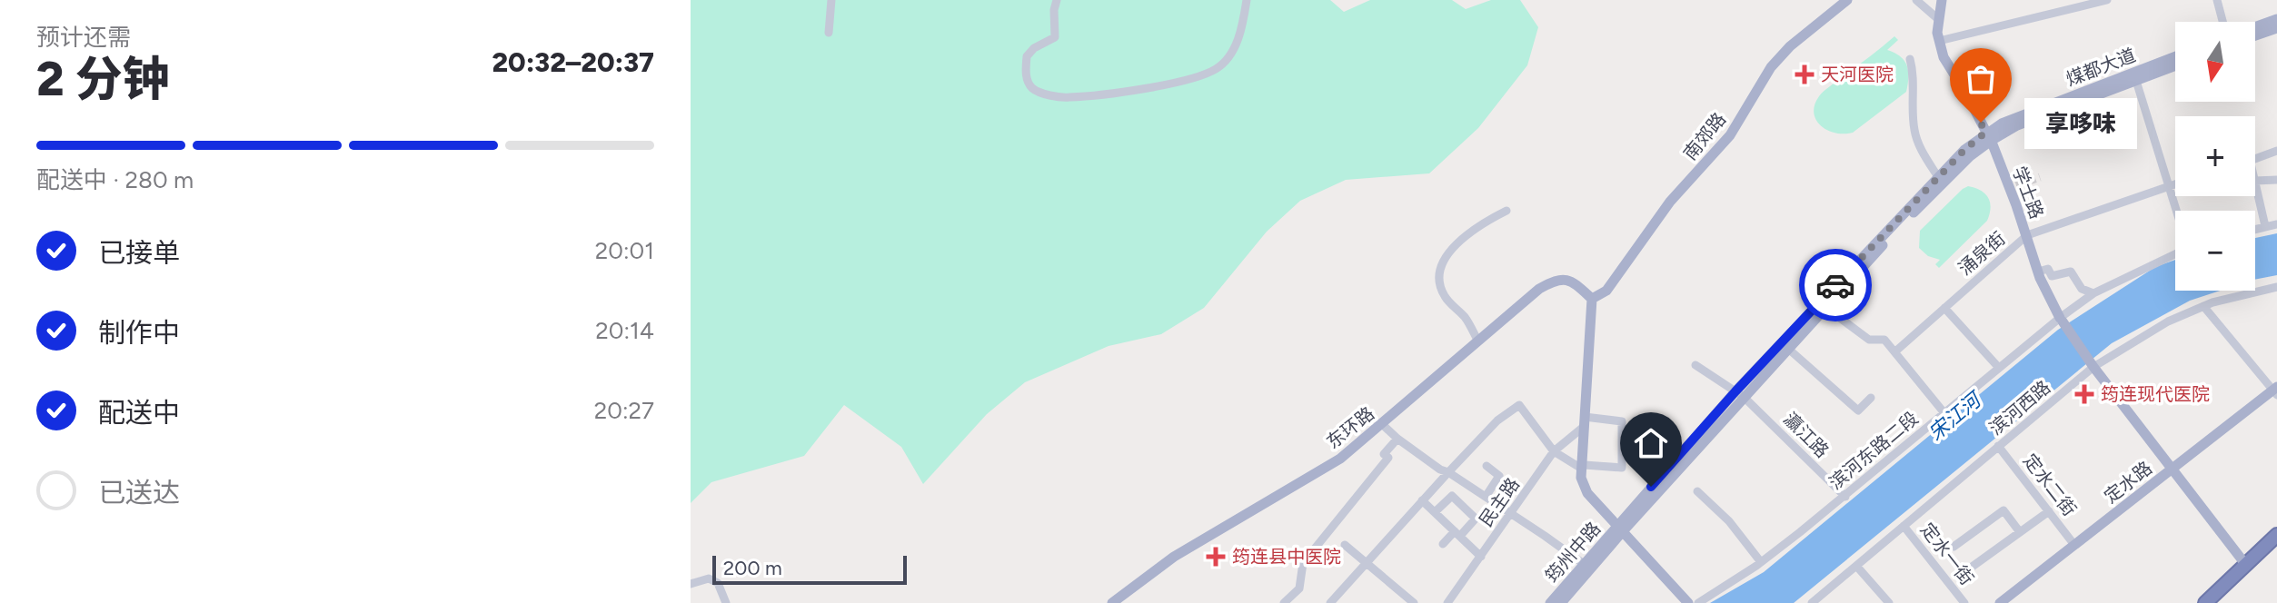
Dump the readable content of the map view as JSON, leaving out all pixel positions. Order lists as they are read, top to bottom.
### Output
{
  "streets": {
    "main road": [
      "煤都大道",
      "南郊路",
      "学士路",
      "东环路",
      "定水路",
      "筠州中路"
    ],
    "street": [
      "涌泉街",
      "滨河西路",
      "瀛江路",
      "滨河东路二段",
      "定水二街",
      "民主路",
      "定水一街"
    ]
  },
  "crossings": [
    ["煤都大道", "学士路"],
    ["南郊路", "东环路"],
    ["学士路", "涌泉街"],
    ["学士路", "滨河西路"],
    ["学士路", "滨河东路二段"],
    ["滨河西路", "定水二街"],
    ["滨河西路", "定水一街"],
    ["瀛江路", "滨河东路二段"],
    ["瀛江路", "筠州中路"],
    ["定水路", "定水二街"]
  ],
  "water": ["宋江河"],
  "places": {
    "health": ["天河医院", "筠连现代医院", "筠连县中医院"],
    "other": ["享哆味"]
  },
  "scale_bar": "200 m",
  "north": "bottom",
  "page": {
    "heading": ["2 分钟", "预计还需", "20:32–20:37"],
    "map_buttons": ["+", "−"],
    "bubble": "享哆味",
    "bar": "配送中 · 280 m",
    "list": [
      ["已接单", "20:01"],
      ["制作中", "20:14"],
      ["配送中", "20:27"],
      "已送达"
    ],
    "scale": "200 m"
  }
}
